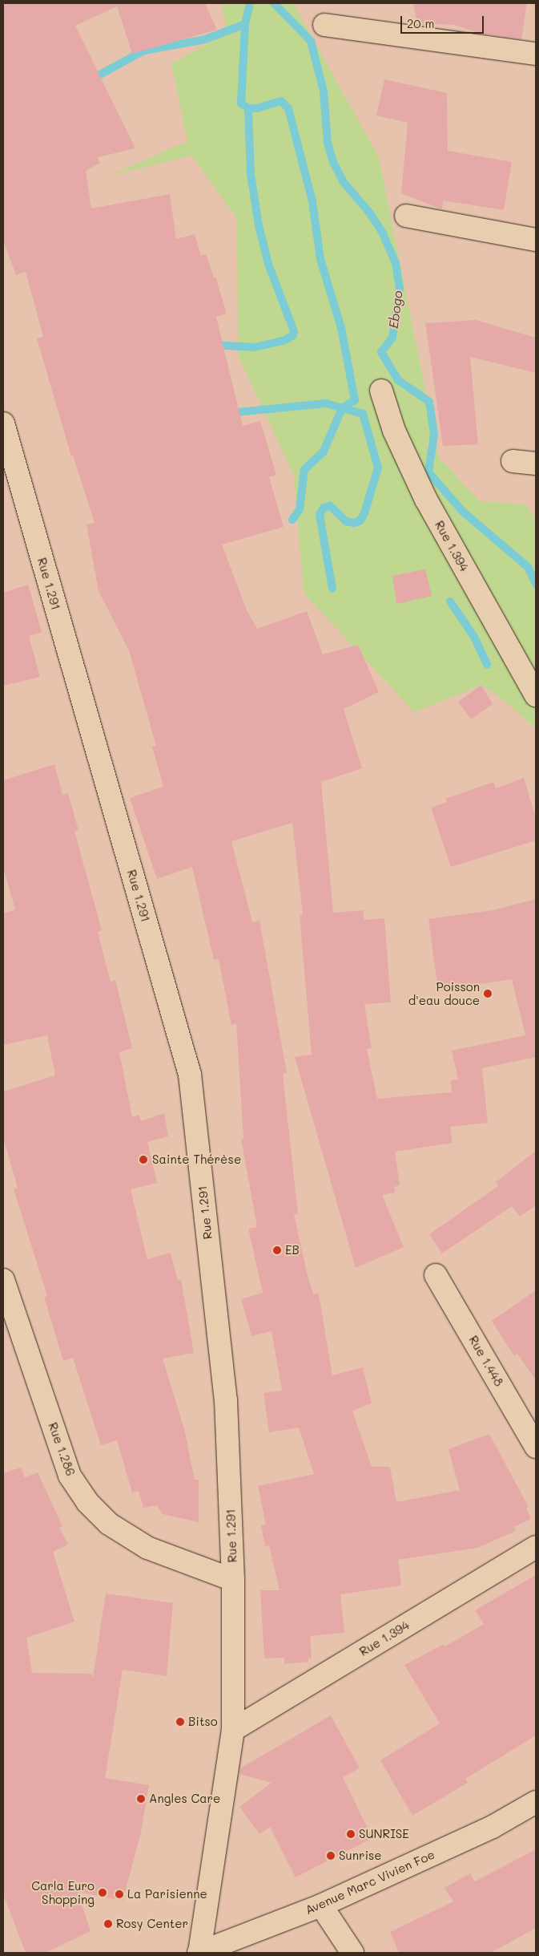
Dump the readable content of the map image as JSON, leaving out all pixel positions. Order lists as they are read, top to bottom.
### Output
{
  "streets": {
    "street": [
      "Rue 1.394",
      "Rue 1.291",
      "Rue 1.448",
      "Rue 1.286",
      "Avenue Marc Vivien Foe"
    ]
  },
  "crossings": [
    ["Rue 1.394", "Rue 1.291"],
    ["Rue 1.291", "Rue 1.286"],
    ["Rue 1.291", "Avenue Marc Vivien Foe"]
  ],
  "water": ["Ebogo"],
  "places": [
    "Poisson d'eau douce",
    "Sainte Thérèse",
    "EB",
    "Bitso",
    "Angles Care",
    "SUNRISE",
    "Sunrise",
    "Carla Euro Shopping",
    "La Parisienne",
    "Rosy Center"
  ],
  "scale_bar": "20 m"
}
